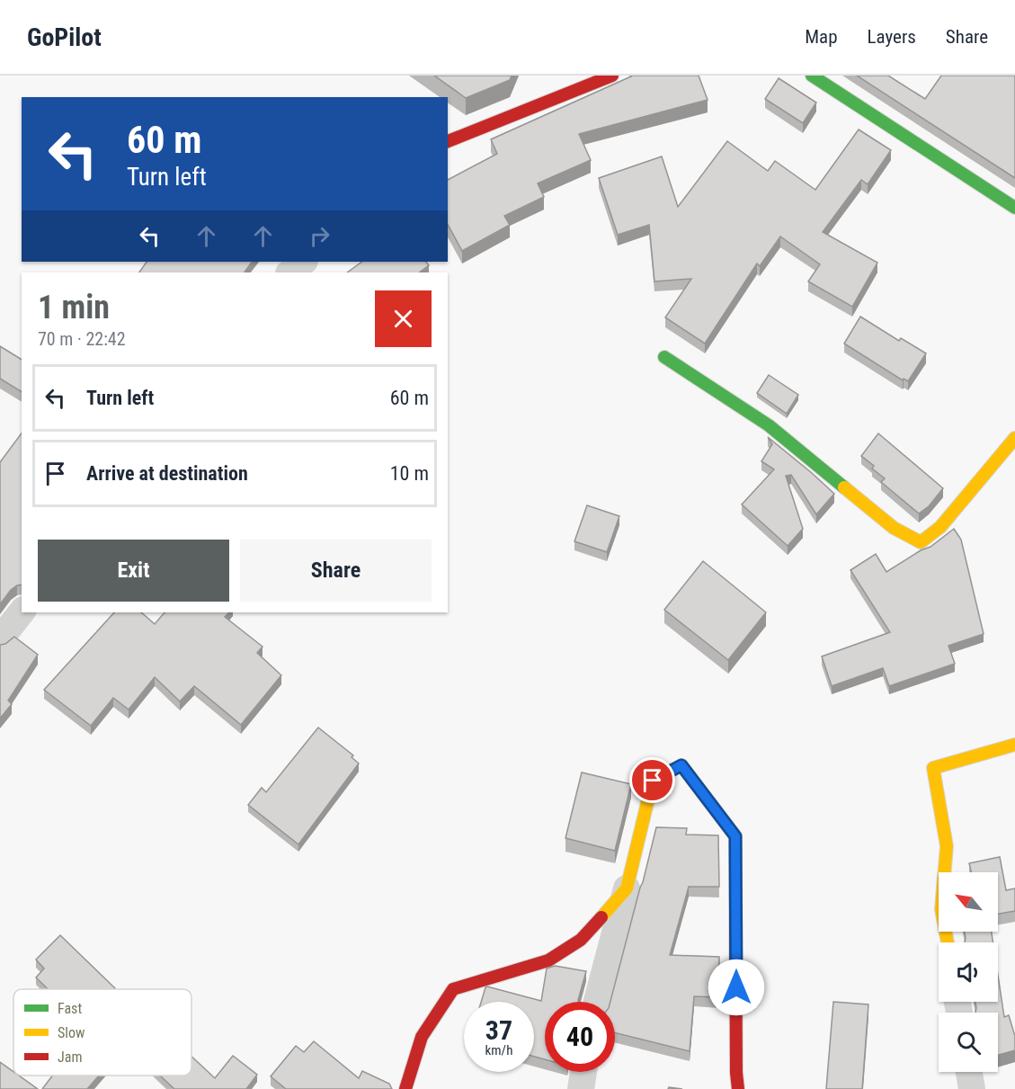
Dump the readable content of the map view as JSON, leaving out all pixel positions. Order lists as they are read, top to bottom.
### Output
{
  "legend": ["Fast", "Slow", "Jam"],
  "north": "top left",
  "page": {
    "header": "GoPilot",
    "nav": ["Map", "Layers", "Share"],
    "turn": ["60 m", "Turn left"],
    "heading": ["1 min", "70 m · 22:42"],
    "list": [
      {
        "name": "Turn left",
        "value": "60 m"
      },
      {
        "name": "Arrive at destination",
        "value": "10 m"
      }
    ],
    "buttons": ["Exit", "Share"],
    "speed": "37 km/h",
    "limit": "40"
  }
}
